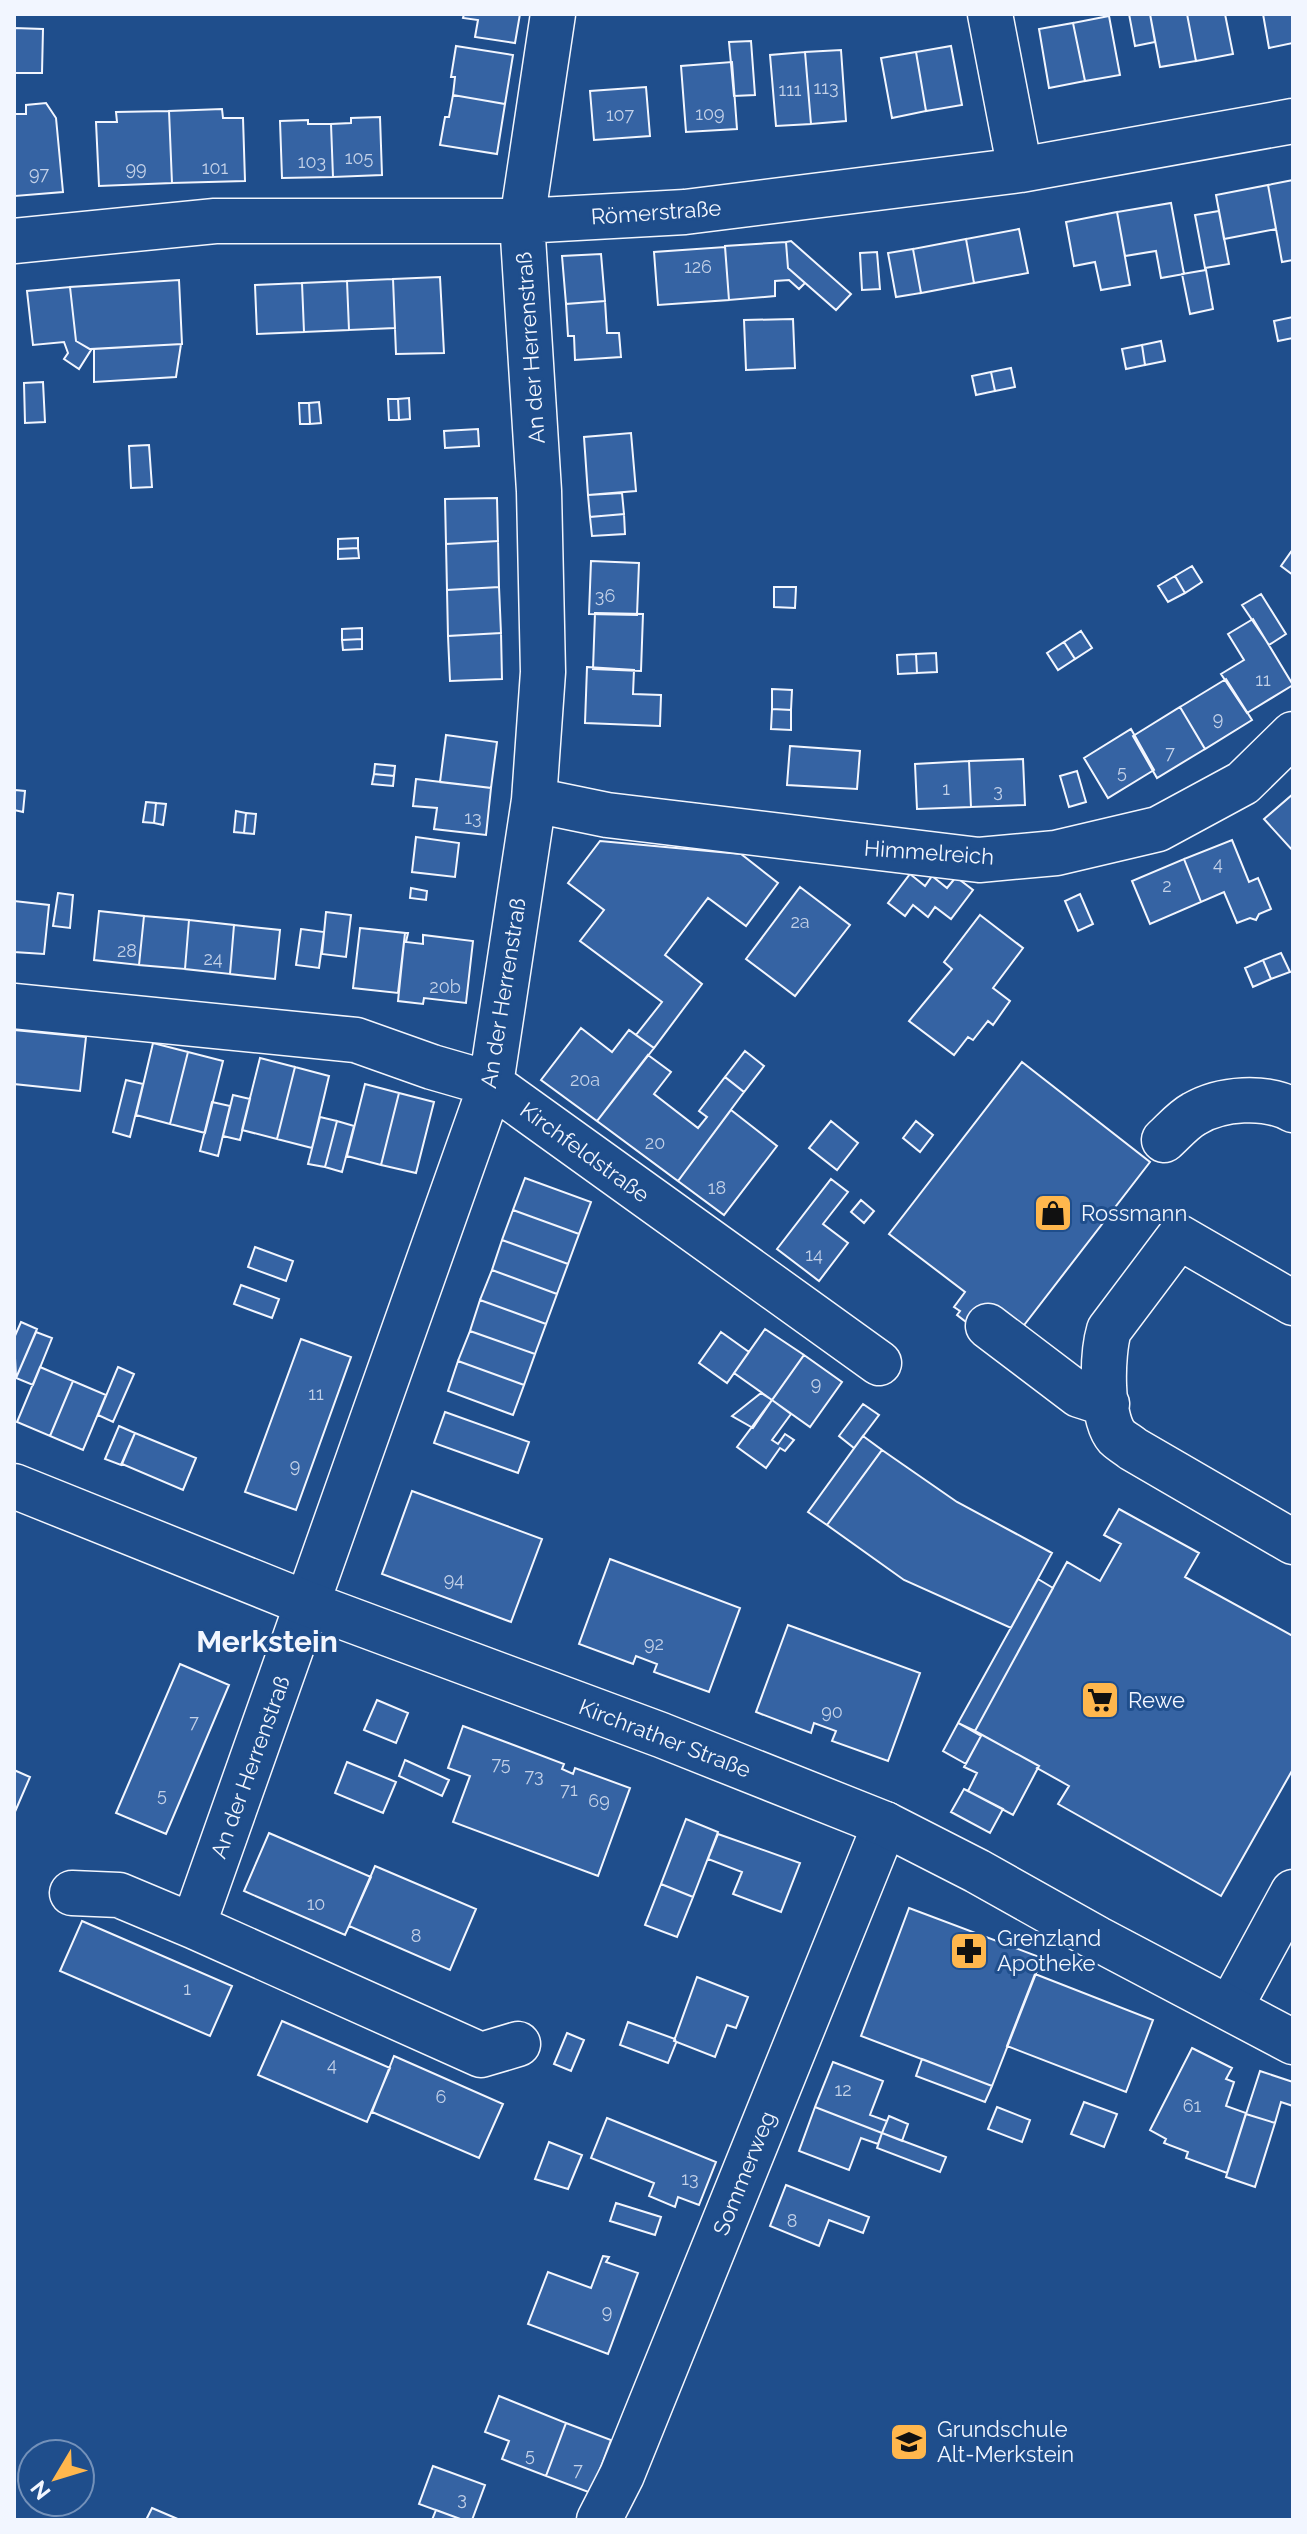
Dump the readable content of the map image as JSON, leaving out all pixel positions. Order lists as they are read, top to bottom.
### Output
{
  "streets": {
    "street": [
      "Römerstraße",
      "An der Herrenstraß",
      "Himmelreich",
      "Kirchfeldstraße",
      "Kirchrather Straße",
      "Sommerweg"
    ]
  },
  "crossings": [
    ["Römerstraße", "An der Herrenstraß"],
    ["An der Herrenstraß", "Himmelreich"],
    ["An der Herrenstraß", "Kirchfeldstraße"],
    ["An der Herrenstraß", "Kirchrather Straße"],
    ["Kirchrather Straße", "Sommerweg"]
  ],
  "districts": ["Merkstein"],
  "places": {
    "shop": ["Rossmann"],
    "supermarket": ["Rewe"],
    "pharmacy": ["Grenzland Apotheke"],
    "school or university": ["Grundschule Alt-Merkstein"]
  },
  "house_numbers": [
    "113",
    "111",
    "109",
    "107",
    "105",
    "103",
    "101",
    "99",
    "97",
    "126",
    "36",
    "11",
    "9",
    "7",
    "5",
    "1",
    "3",
    "13",
    "4",
    "2",
    "2a",
    "28",
    "24",
    "20b",
    "20a",
    "20",
    "18",
    "14",
    "9",
    "11",
    "9",
    "94",
    "92",
    "90",
    "7",
    "75",
    "73",
    "71",
    "5",
    "69",
    "10",
    "8",
    "1",
    "4",
    "12",
    "6",
    "61",
    "13",
    "8",
    "9",
    "5",
    "7",
    "3"
  ],
  "north": "bottom left"
}
